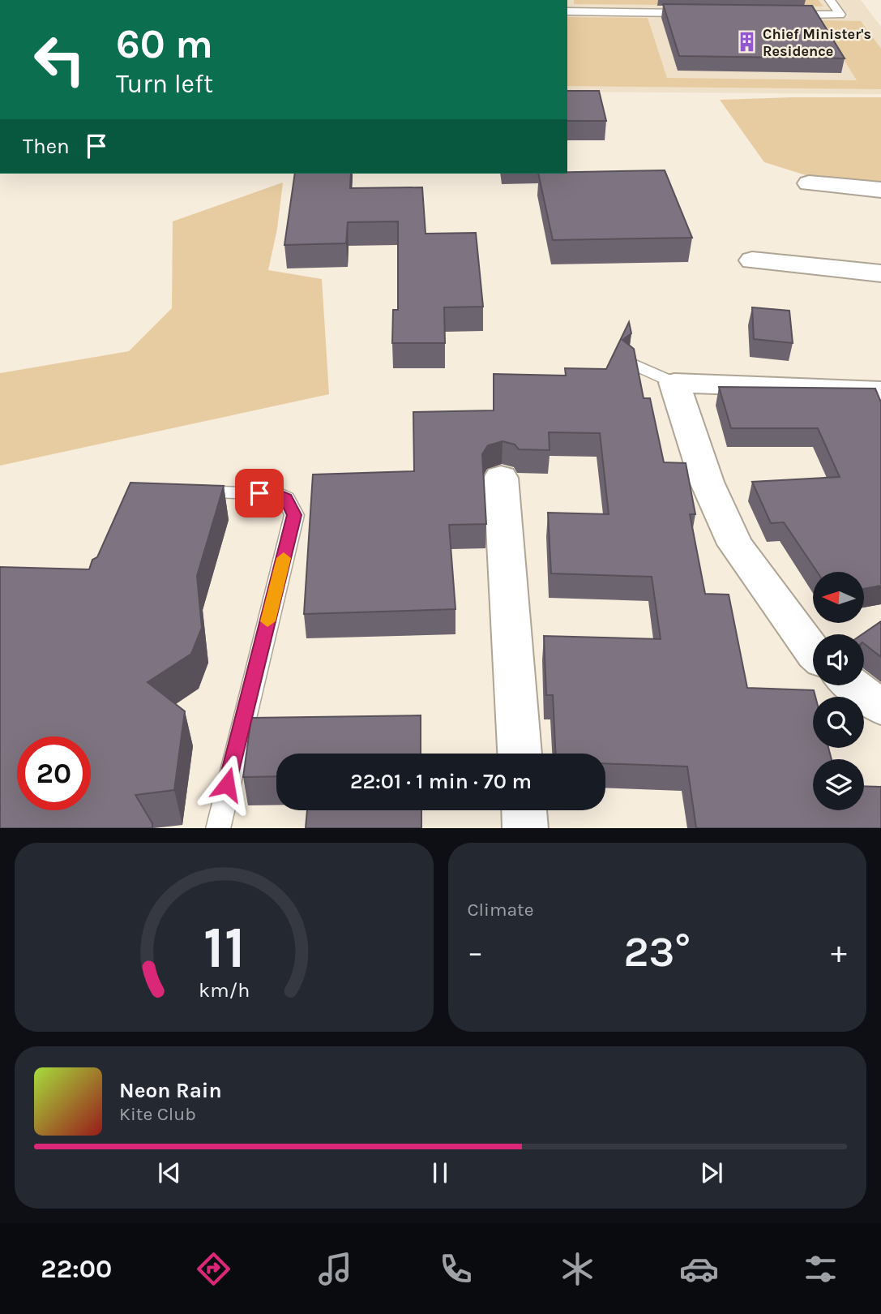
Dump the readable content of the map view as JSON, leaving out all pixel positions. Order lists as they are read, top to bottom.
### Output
{
  "places": {
    "building": ["Chief Minister's Residence"]
  },
  "north": "left",
  "page": {
    "turn": ["60 m", "Turn left"],
    "then": "Then",
    "limit": "20",
    "trip": "22:01 · 1 min · 70 m",
    "tile": "Climate",
    "heat": ["−", "23°", "+"],
    "song": ["Neon Rain", "Kite Club"],
    "tabs": "22:00",
    "gauge": ["11", "km/h"]
  }
}
